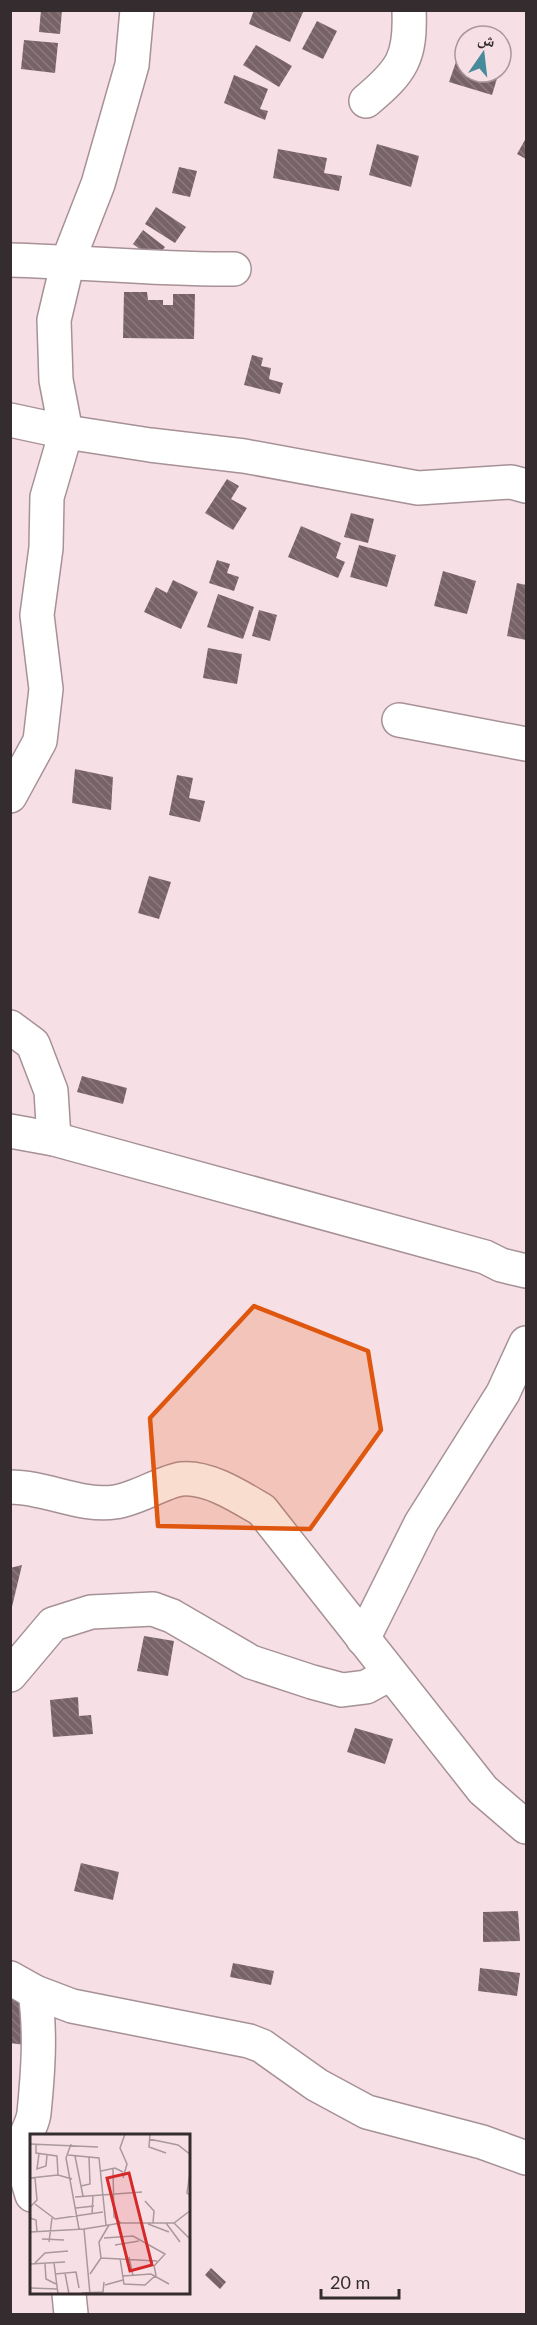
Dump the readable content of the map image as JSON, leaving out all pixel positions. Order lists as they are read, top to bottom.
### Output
{
  "scale_bar": "20 m",
  "north": "top"
}
